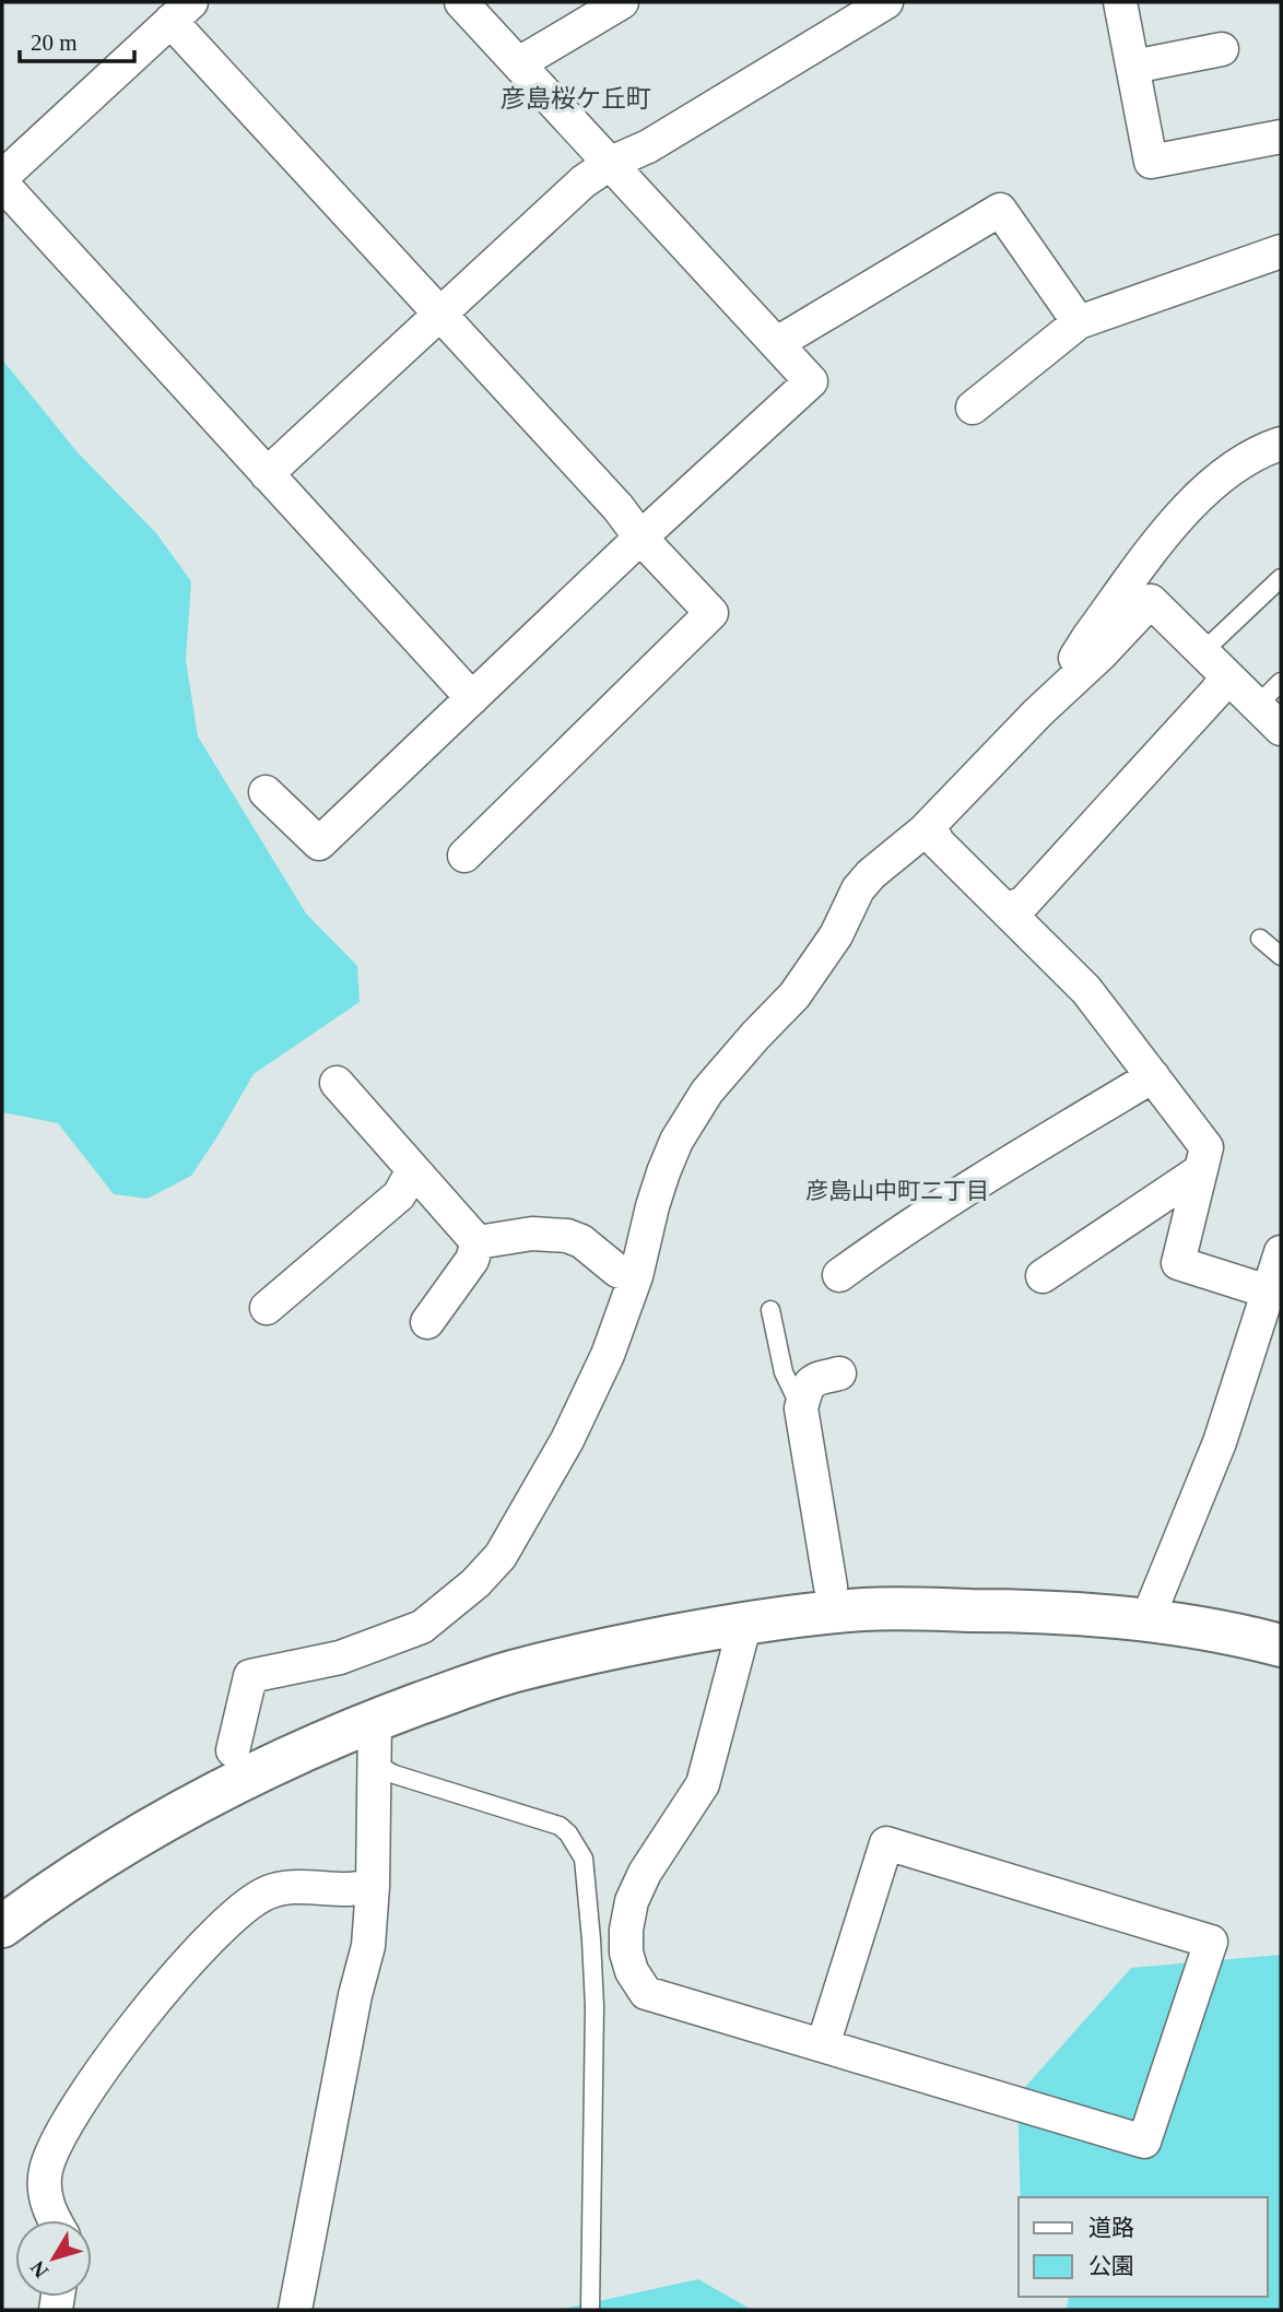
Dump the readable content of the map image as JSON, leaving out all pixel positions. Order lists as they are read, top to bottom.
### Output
{
  "districts": ["彦島桜ケ丘町", "彦島山中町二丁目"],
  "legend": ["道路", "公園"],
  "scale_bar": "20 m",
  "north": "bottom left"
}
